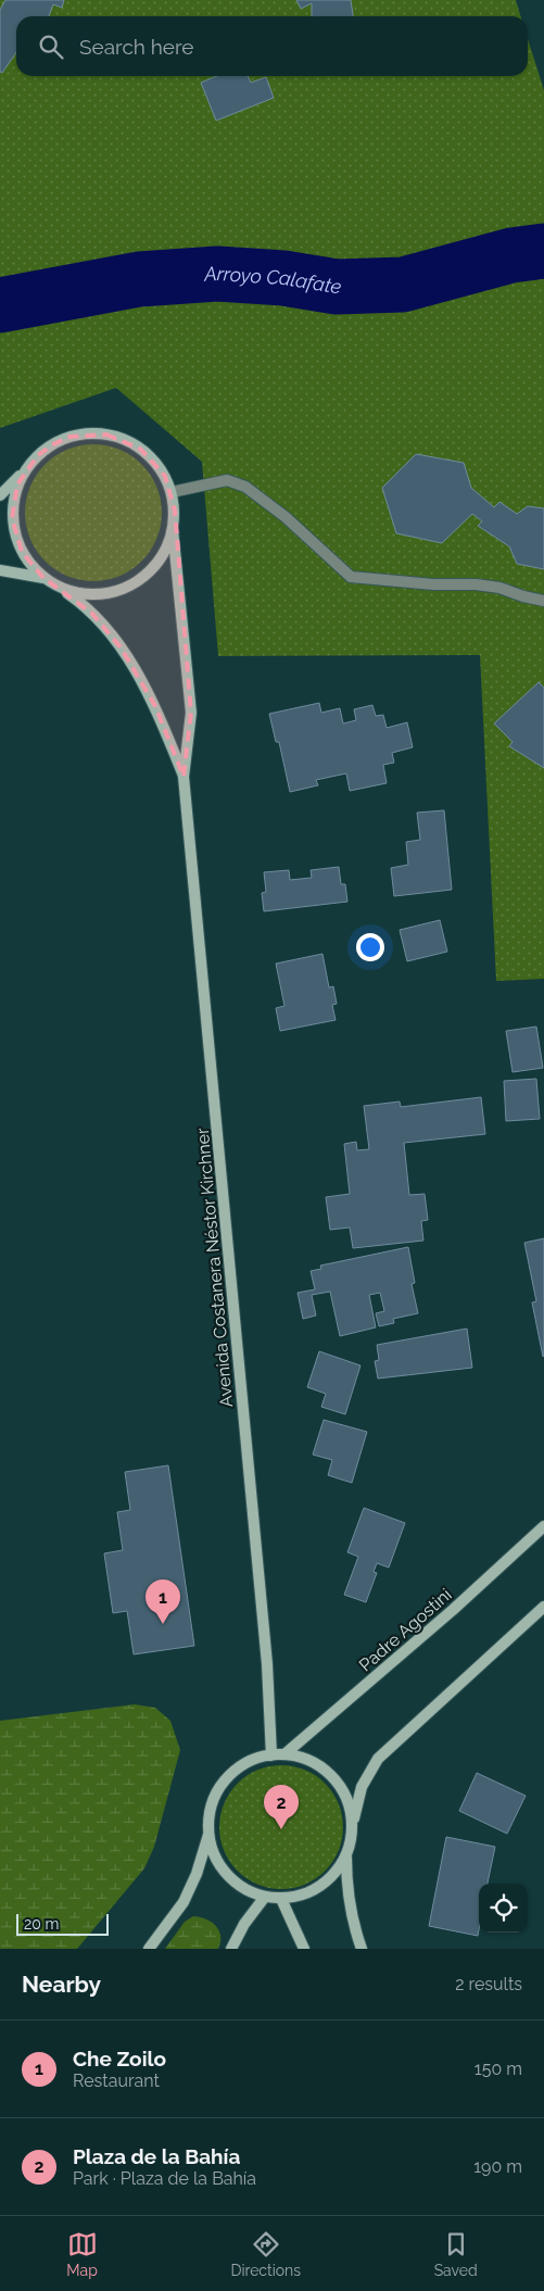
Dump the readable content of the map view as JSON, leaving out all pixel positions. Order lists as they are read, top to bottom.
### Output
{
  "streets": {
    "main road": ["Avenida Costanera Néstor Kirchner", "Padre Agostini"]
  },
  "crossings": [
    ["Avenida Costanera Néstor Kirchner", "Padre Agostini"]
  ],
  "water": ["Arroyo Calafate"],
  "scale_bar": "20 m",
  "page": {
    "search": "Search here",
    "pins": ["1", "2"],
    "scale": "20 m",
    "heading": ["Nearby", "2 results"],
    "list": [
      {
        "mark": "1",
        "name": "Che Zoilo",
        "note": "Restaurant",
        "value": "150 m"
      },
      {
        "mark": "2",
        "name": "Plaza de la Bahía",
        "note": "Park · Plaza de la Bahía",
        "value": "190 m"
      }
    ],
    "nav": ["Map", "Directions", "Saved"]
  }
}
